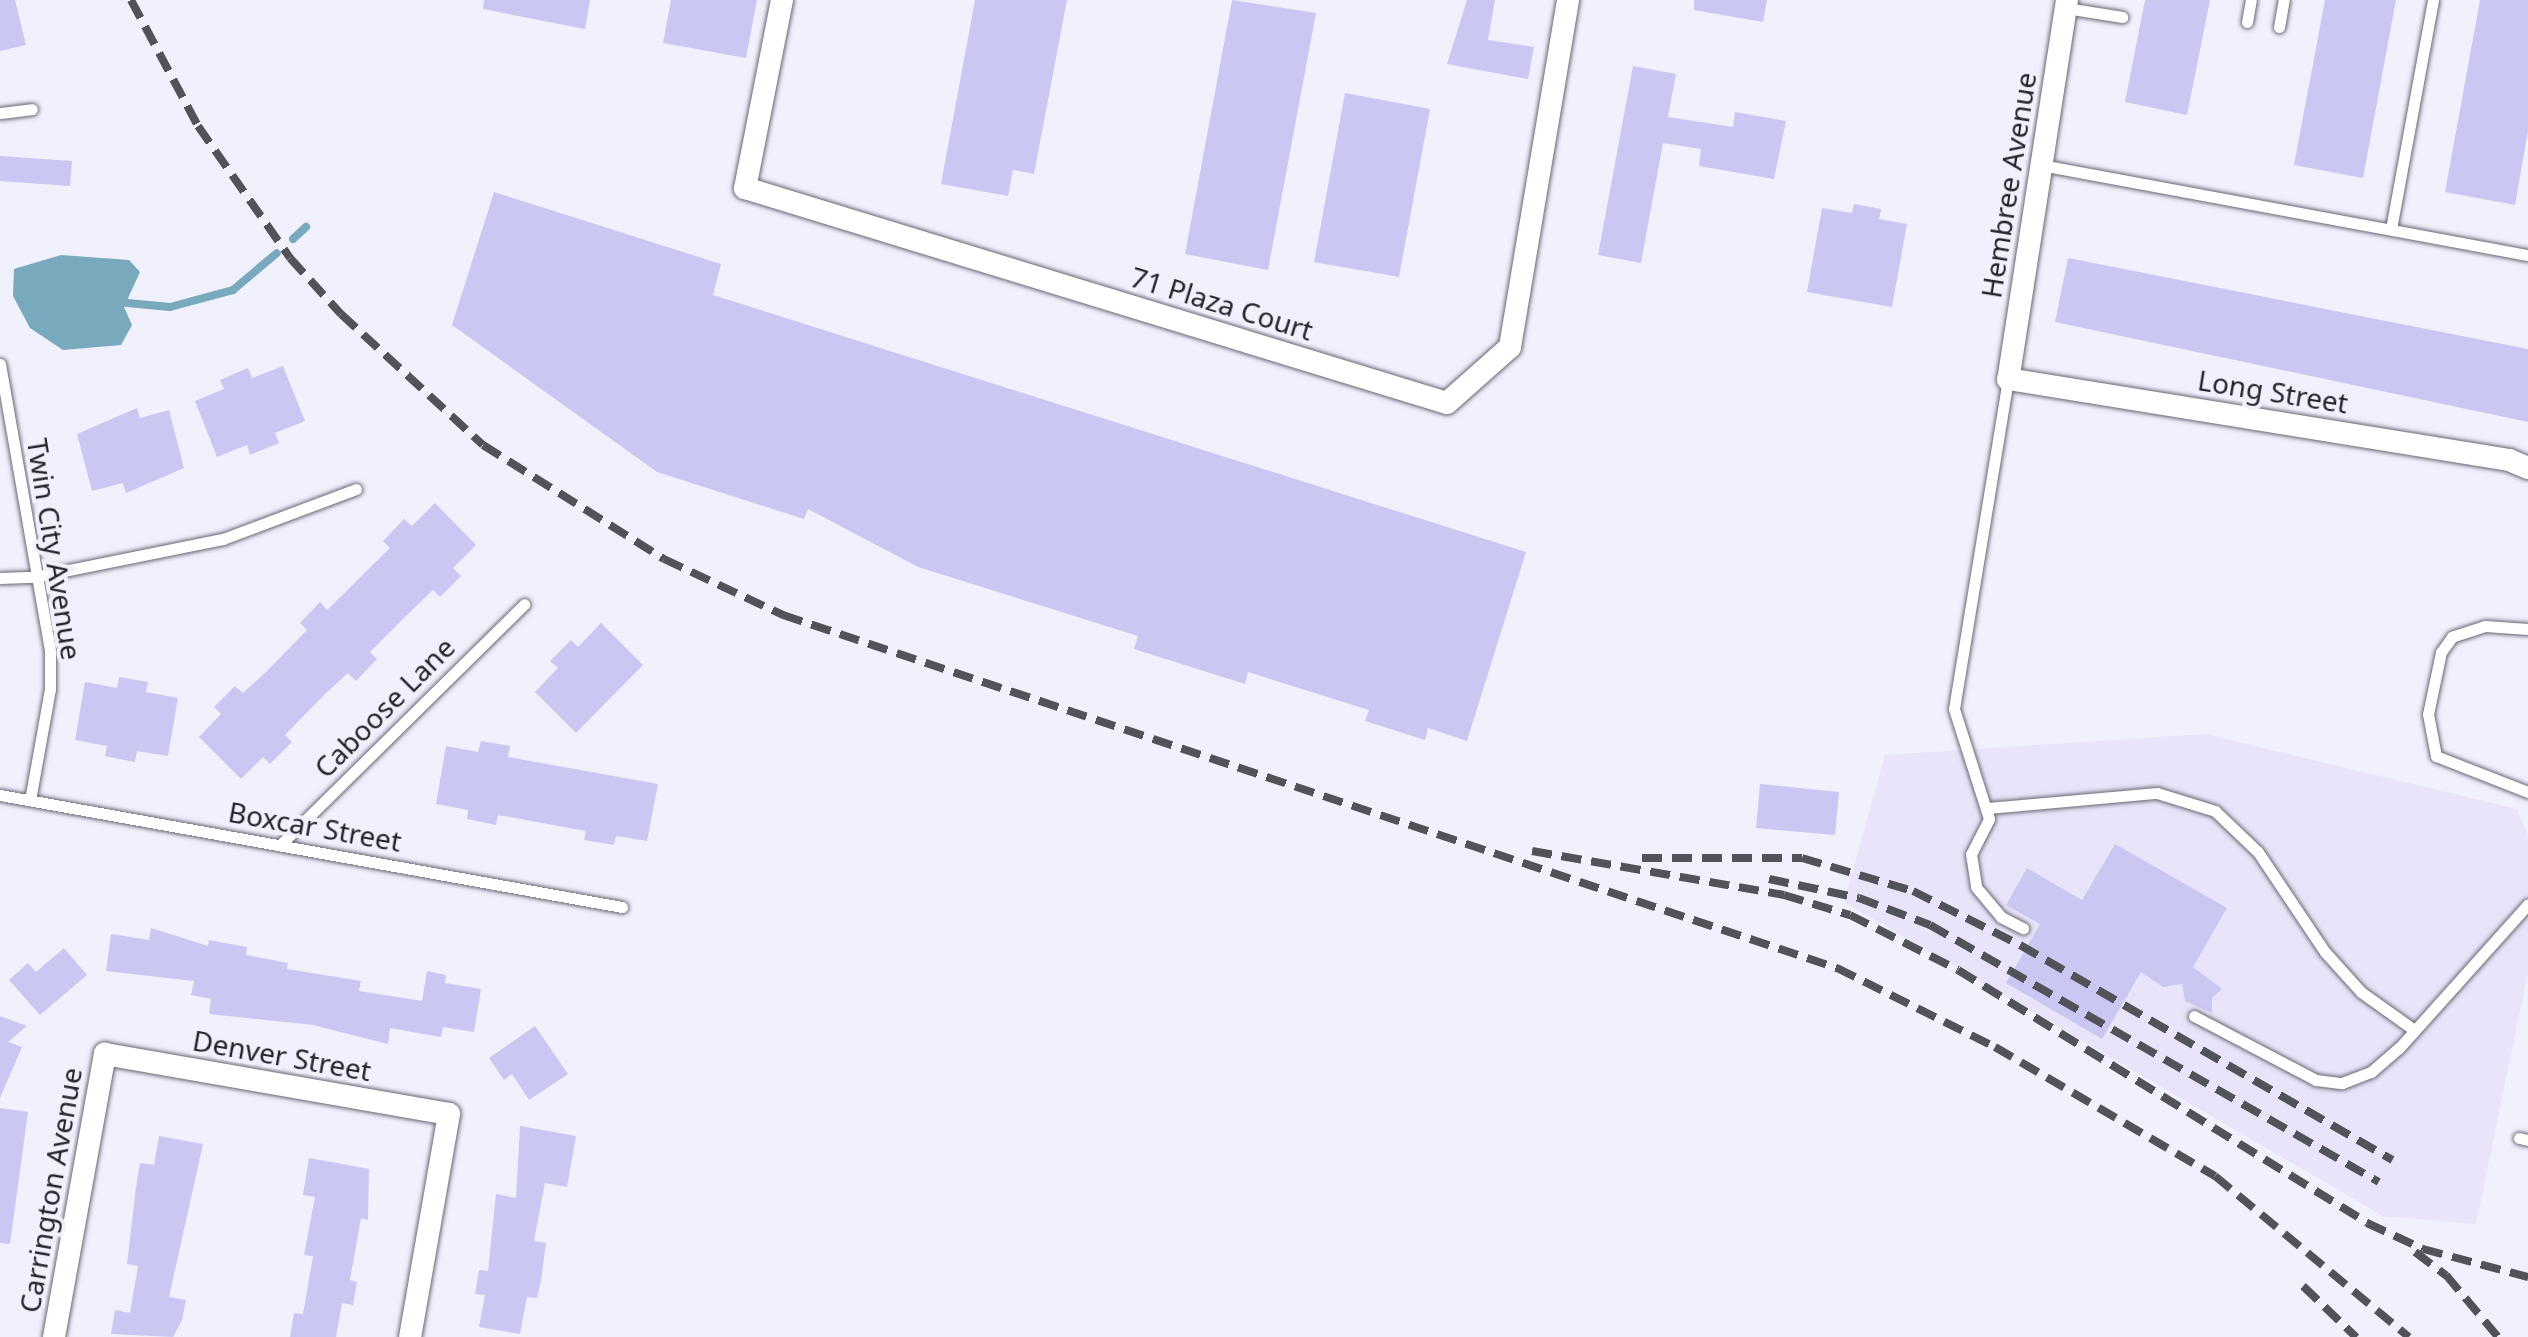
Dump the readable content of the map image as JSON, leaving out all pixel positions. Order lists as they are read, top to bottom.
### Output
{
  "streets": {
    "street": [
      "Hembree Avenue",
      "71 Plaza Court",
      "Long Street",
      "Denver Street",
      "Carrington Avenue"
    ],
    "lane": ["Twin City Avenue", "Caboose Lane", "Boxcar Street"]
  },
  "crossings": [
    ["Hembree Avenue", "Long Street"],
    ["Twin City Avenue", "Boxcar Street"],
    ["Caboose Lane", "Boxcar Street"],
    ["Denver Street", "Carrington Avenue"]
  ]
}
